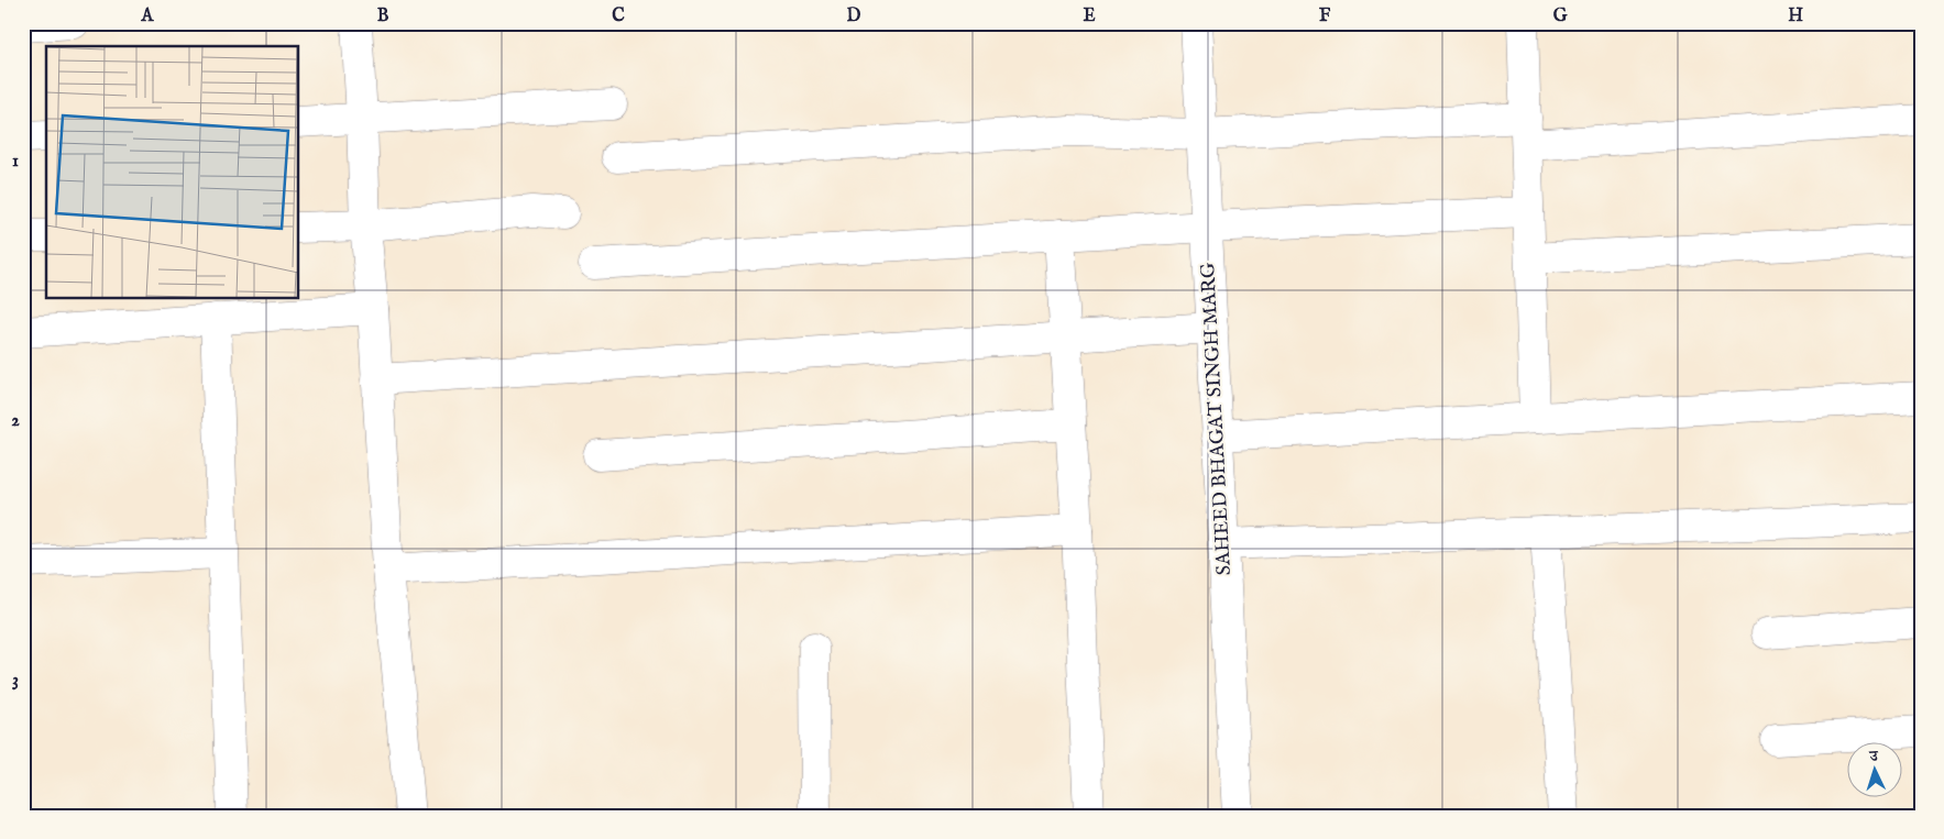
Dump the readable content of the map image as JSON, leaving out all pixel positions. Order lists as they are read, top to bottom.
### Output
{
  "streets": {
    "street": ["SAHEED BHAGAT SINGH MARG"]
  },
  "north": "top",
  "grid": {
    "columns": [
      "A",
      "B",
      "C",
      "D",
      "E",
      "F",
      "G",
      "H"
    ],
    "rows": ["1", "2", "3"]
  }
}
